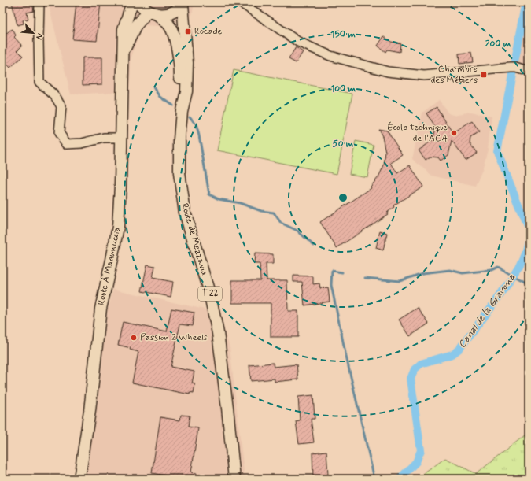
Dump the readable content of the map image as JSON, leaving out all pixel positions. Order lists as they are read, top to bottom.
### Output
{
  "streets": {
    "main road": ["Route de Mezzavia", "Route À Madunuccia", "T 22"]
  },
  "crossings": [
    ["Route de Mezzavia", "Route À Madunuccia"]
  ],
  "water": ["Canal de la Gravona"],
  "places": {
    "transit": ["Rocade", "Chambre des Métiers"],
    "other": ["École technique de l'ACA", "Passion 2 Wheels"]
  },
  "north": "bottom right",
  "rings": [
    "150 m",
    "200 m",
    "100 m",
    "50 m"
  ]
}
